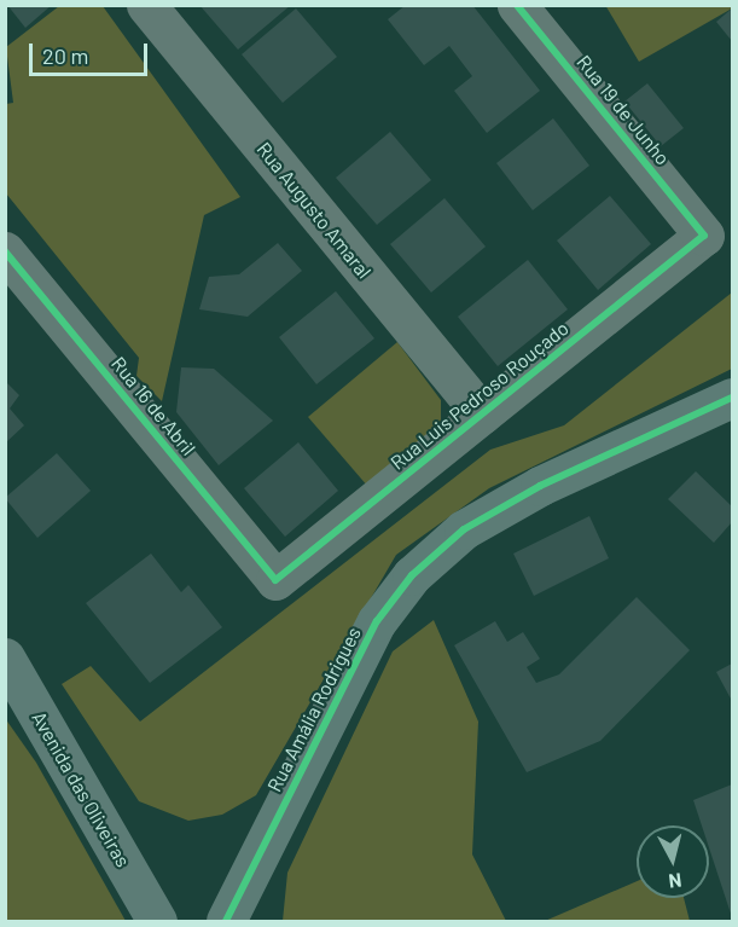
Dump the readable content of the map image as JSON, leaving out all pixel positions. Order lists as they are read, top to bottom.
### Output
{
  "streets": {
    "street": [
      "Rua 19 de Junho",
      "Rua Augusto Amaral",
      "Rua Luis Pedroso Rouçado",
      "Rua 16 de Abril",
      "Rua Amália Rodrigues",
      "Avenida das Oliveiras"
    ]
  },
  "crossings": [
    ["Rua 19 de Junho", "Rua Luis Pedroso Rouçado"],
    ["Rua Augusto Amaral", "Rua Luis Pedroso Rouçado"],
    ["Rua Luis Pedroso Rouçado", "Rua 16 de Abril"]
  ],
  "scale_bar": "20 m",
  "north": "bottom"
}
